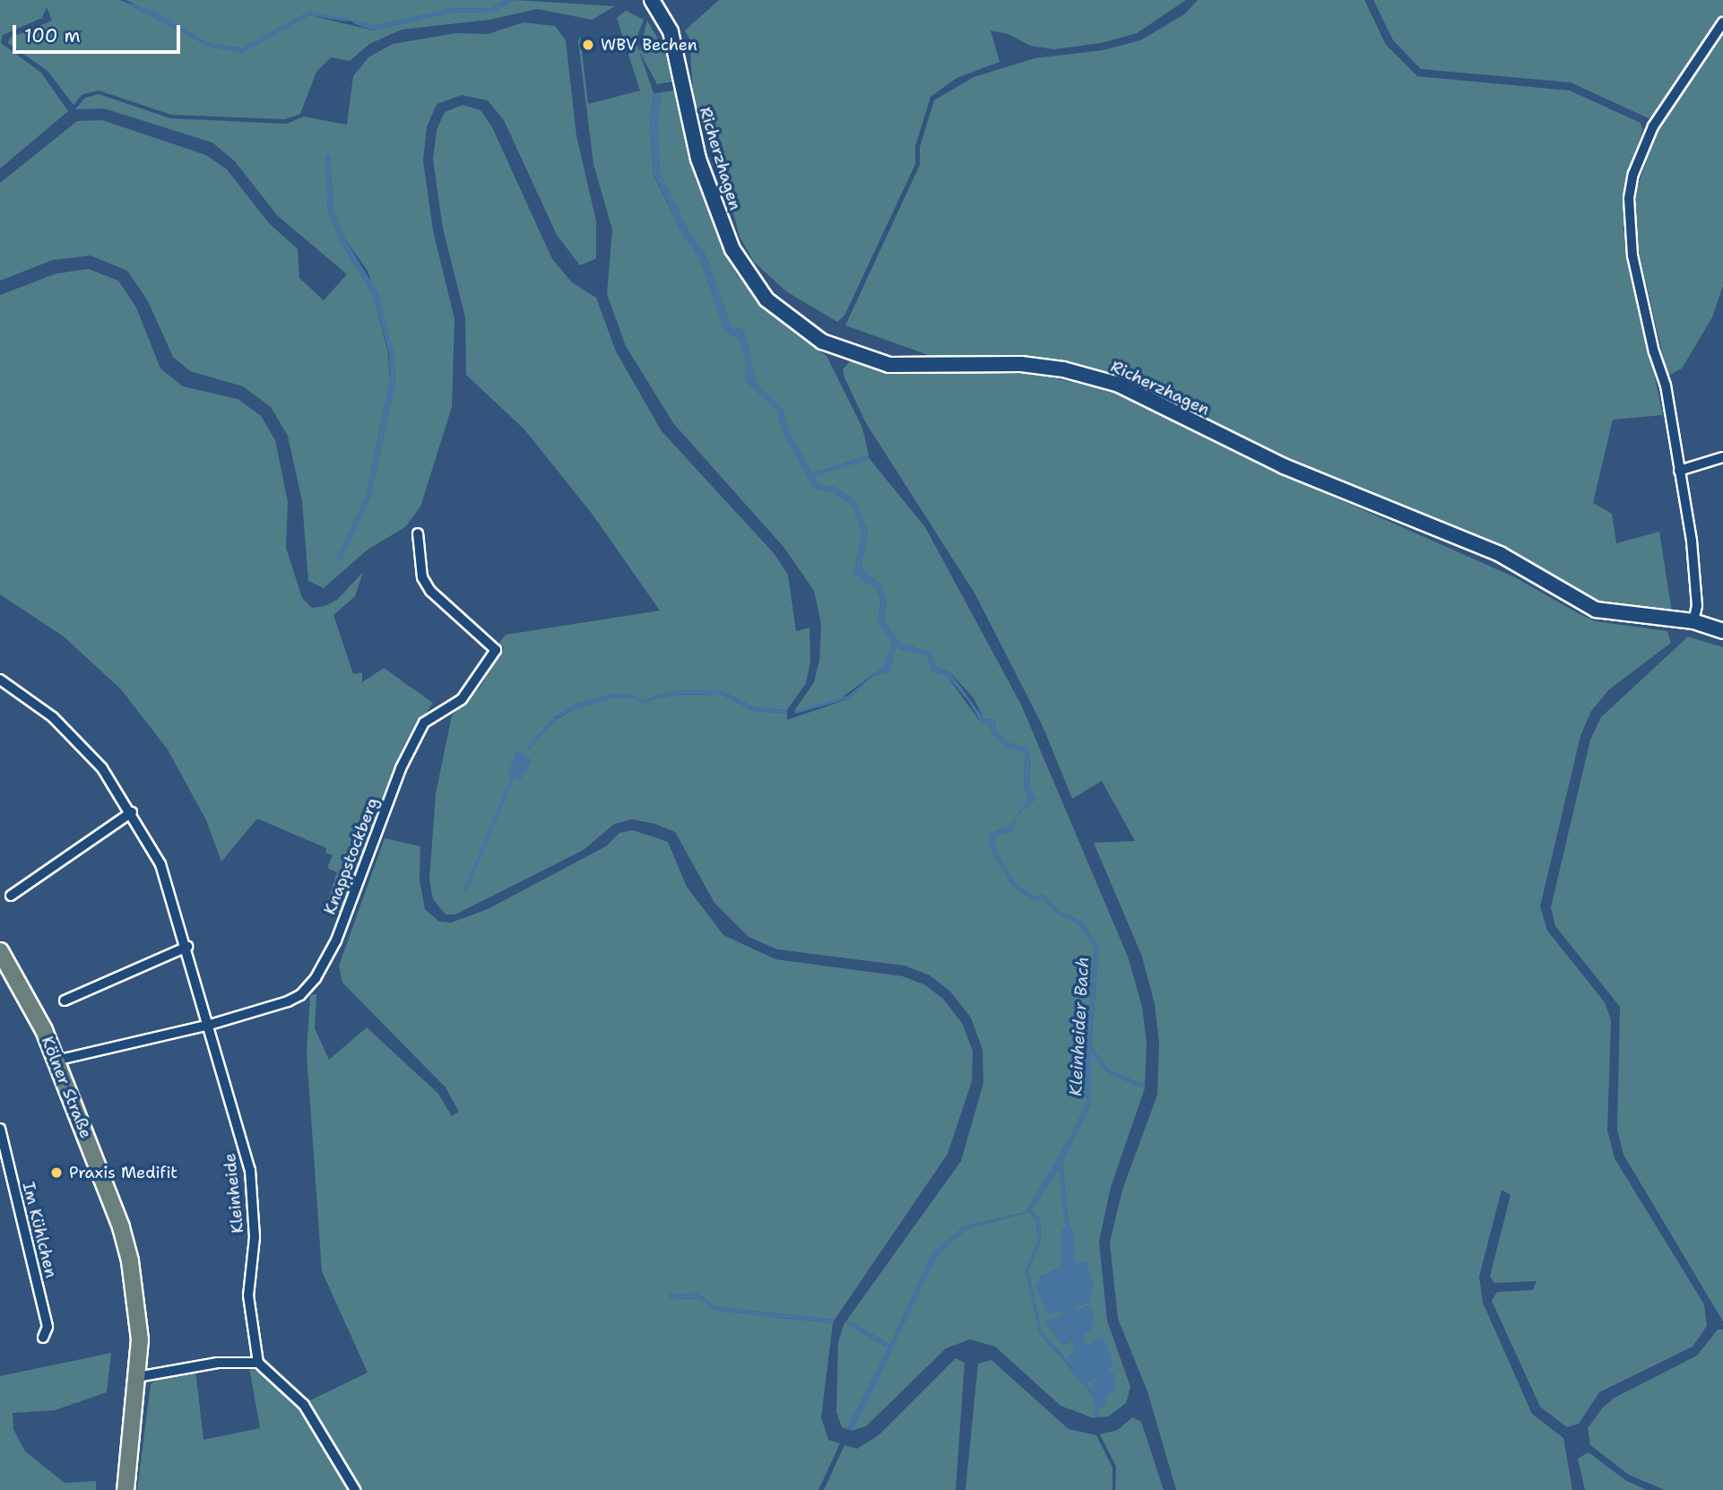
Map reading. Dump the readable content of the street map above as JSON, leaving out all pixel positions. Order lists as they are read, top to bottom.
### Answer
{
  "streets": {
    "main road": ["Kölner Straße"],
    "street": [
      "Richerzhagen",
      "Knappstockberg",
      "Kleinheide",
      "Im Kühlchen"
    ]
  },
  "crossings": [
    ["Knappstockberg", "Kölner Straße"],
    ["Knappstockberg", "Kleinheide"]
  ],
  "water": ["Kleinheider Bach"],
  "places": ["WBV Bechen", "Praxis Medifit"],
  "scale_bar": "100 m"
}
